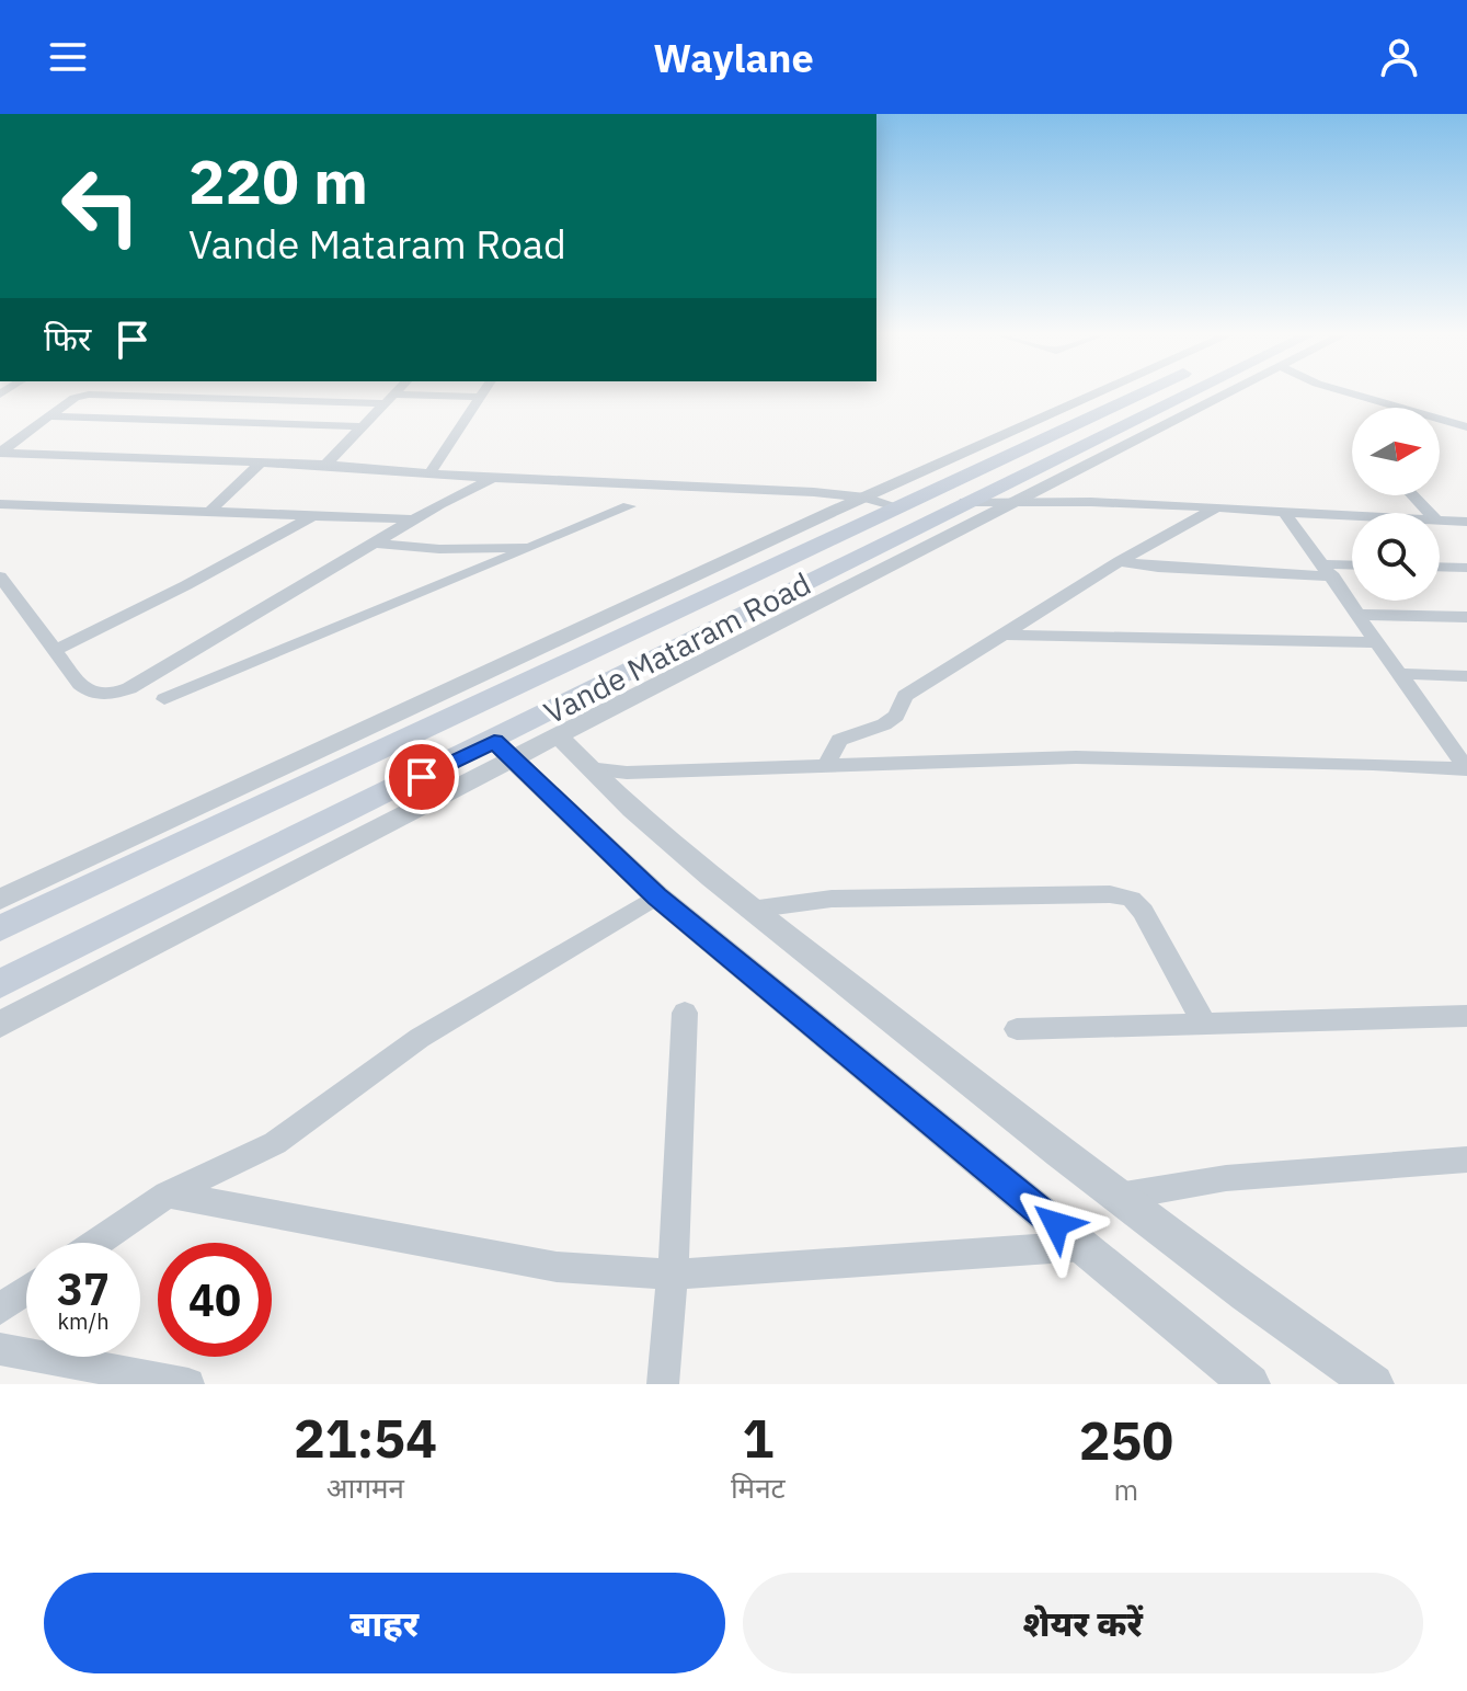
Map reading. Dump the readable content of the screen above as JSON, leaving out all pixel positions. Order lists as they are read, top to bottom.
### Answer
{
  "streets": {
    "main road": ["Vande Mataram Road"]
  },
  "north": "right",
  "page": {
    "header": "Waylane",
    "turn": ["220 m", "Vande Mataram Road"],
    "then": "फिर",
    "speed": "37 km/h",
    "limit": "40",
    "eta": [
      "21:54",
      "आगमन",
      "1",
      "मिनट",
      "250",
      "m"
    ],
    "buttons": ["बाहर", "शेयर करें"]
  }
}
